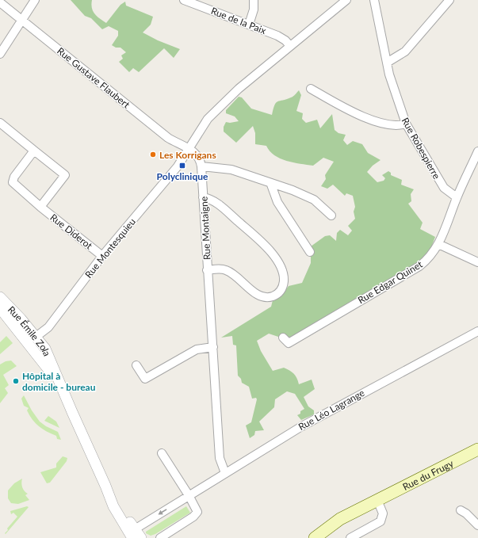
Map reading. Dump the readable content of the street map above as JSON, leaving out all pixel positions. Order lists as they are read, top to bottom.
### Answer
{
  "streets": {
    "main road": ["Rue du Frugy"],
    "street": [
      "Rue de la Paix",
      "Rue Gustave Flaubert",
      "Rue Robespierre",
      "Rue Montaigne",
      "Rue Diderot",
      "Rue Montesquieu",
      "Rue Edgar Quinet",
      "Rue Émile Zola",
      "Rue Léo Lagrange"
    ]
  },
  "crossings": [
    ["Rue Gustave Flaubert", "Rue Montaigne"],
    ["Rue Gustave Flaubert", "Rue Montesquieu"],
    ["Rue Robespierre", "Rue Edgar Quinet"],
    ["Rue Montaigne", "Rue Montesquieu"],
    ["Rue Montaigne", "Rue Léo Lagrange"],
    ["Rue Diderot", "Rue Montesquieu"],
    ["Rue Montesquieu", "Rue Émile Zola"],
    ["Rue Émile Zola", "Rue Léo Lagrange"]
  ],
  "places": {
    "other": ["Les Korrigans", "Hôpital à domicile - bureau"],
    "transit": ["Polyclinique"]
  }
}
